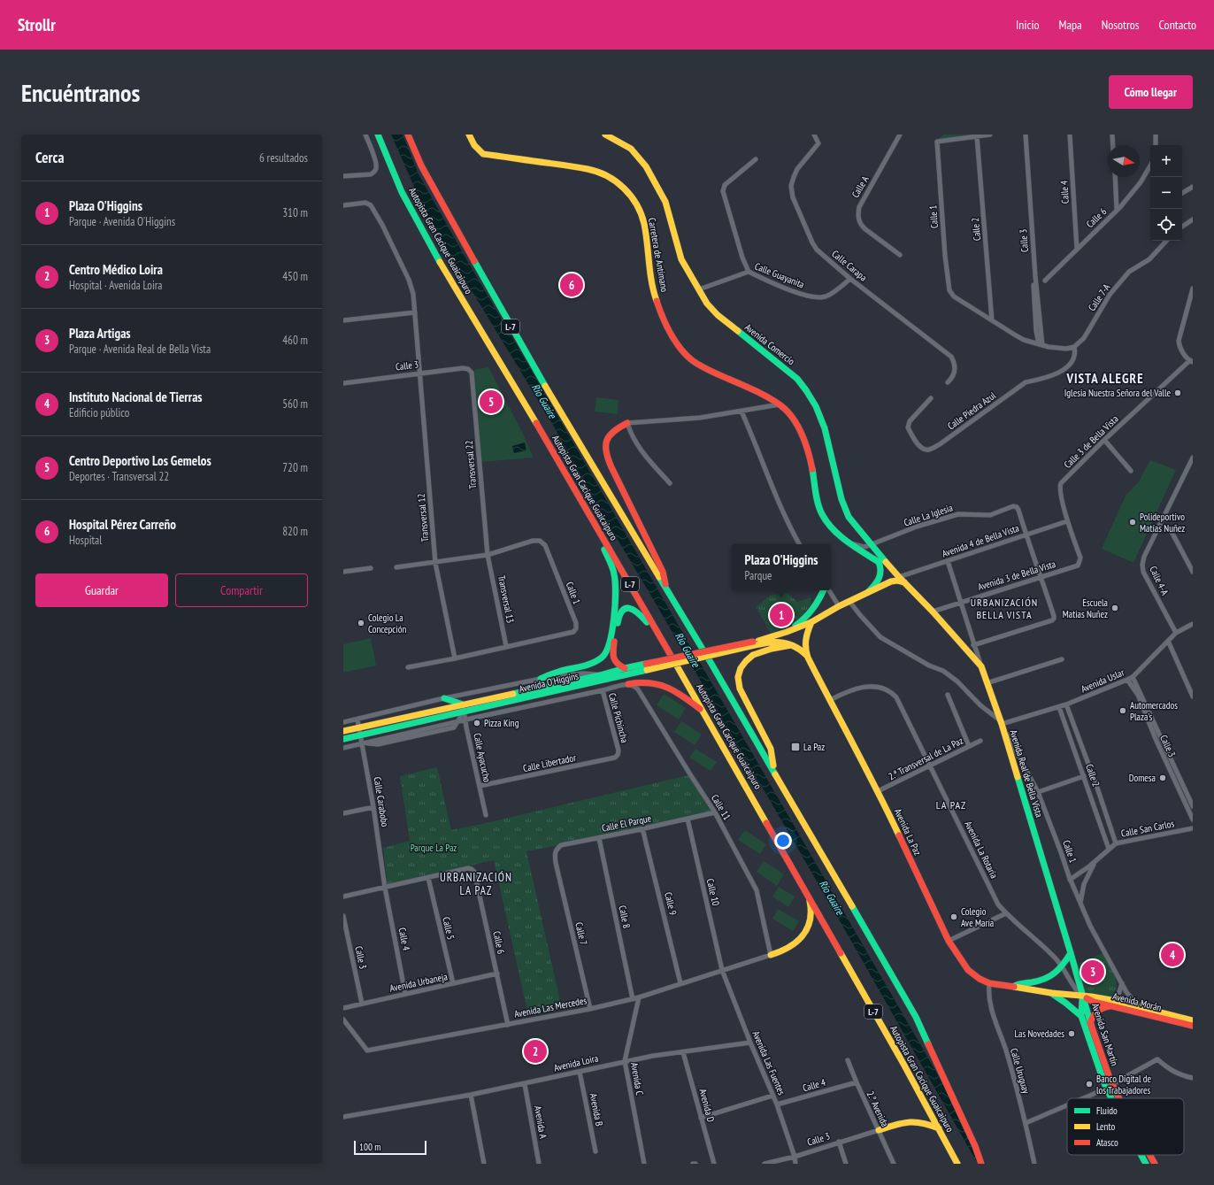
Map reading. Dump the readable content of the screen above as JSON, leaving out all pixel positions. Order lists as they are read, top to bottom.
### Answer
{
  "streets": {
    "main road": [
      "Autopista Gran Cacique Guaicaipuro",
      "Carretera de Antímano",
      "L-7",
      "Avenida Comercio",
      "Avenida O'Higgins",
      "Avenida Real de Bella Vista",
      "Avenida La Paz",
      "Avenida Morán",
      "Avenida San Martín"
    ],
    "street": [
      "Calle A",
      "Calle 4",
      "Calle 1",
      "Calle 6",
      "Calle 2",
      "Calle 3",
      "Calle Carapa",
      "Calle Guayanita",
      "Calle 7-A",
      "Calle Piedra Azul",
      "Calle 3 de Bella Vista",
      "Transversal 22",
      "Calle La Iglesia",
      "Transversal 12",
      "Avenida 4 de Bella Vista",
      "Avenida 3 de Bella Vista",
      "Calle 4-A",
      "Transversal 13",
      "Avenida Uslar",
      "Calle Pichincha",
      "Calle Ayacucho",
      "2.ª Transversal de La Paz",
      "Calle Libertador",
      "Calle Carabobo",
      "Calle 11",
      "Calle El Parque",
      "Calle San Carlos",
      "Avenida La Rotaria",
      "Calle 10",
      "Calle 9",
      "Calle 8",
      "Calle 5",
      "Calle 7",
      "Avenida Urbaneja",
      "Avenida Las Mercedes",
      "Avenida Loira",
      "Avenida Las Fuentes",
      "Calle Uruguay",
      "Avenida C",
      "Avenida D",
      "2.° Avenida",
      "Avenida B",
      "Avenida A"
    ]
  },
  "crossings": [
    ["Calle 4", "Calle 6"],
    ["Calle 4", "Calle Carabobo"],
    ["Calle 4", "Avenida Urbaneja"],
    ["Calle 4", "Avenida Las Fuentes"],
    ["Calle 4", "2.° Avenida"],
    ["Calle 1", "Calle 2"],
    ["Calle 1", "Transversal 22"],
    ["Calle 1", "Transversal 12"],
    ["Calle 1", "Transversal 13"],
    ["Calle 1", "Avenida Uslar"],
    ["Calle 1", "Avenida Real de Bella Vista"],
    ["Calle 1", "Calle San Carlos"],
    ["Calle 1", "Avenida Morán"],
    ["Calle 6", "Calle 5"],
    ["Calle 6", "Avenida Urbaneja"],
    ["Calle 6", "Avenida Las Mercedes"],
    ["Calle 2", "Avenida Uslar"],
    ["Calle 2", "Calle San Carlos"],
    ["Calle 3", "Transversal 22"],
    ["Calle 3", "Transversal 12"],
    ["Calle 3", "Avenida Uslar"],
    ["Calle 3", "Avenida Urbaneja"],
    ["Calle 3", "Avenida Las Fuentes"],
    ["Calle 3", "2.° Avenida"],
    ["Carretera de Antímano", "Calle La Iglesia"],
    ["Carretera de Antímano", "Avenida O'Higgins"],
    ["Calle Carapa", "Calle Guayanita"],
    ["Calle Guayanita", "Avenida Comercio"],
    ["Calle 7-A", "Calle Piedra Azul"],
    ["Avenida Comercio", "Calle La Iglesia"],
    ["Avenida Comercio", "Avenida 4 de Bella Vista"],
    ["Avenida Comercio", "Avenida O'Higgins"],
    ["Avenida Comercio", "Avenida Real de Bella Vista"],
    ["Calle 3 de Bella Vista", "Avenida 4 de Bella Vista"],
    ["Calle 3 de Bella Vista", "Avenida 3 de Bella Vista"],
    ["Transversal 22", "Transversal 13"],
    ["Calle La Iglesia", "Avenida 4 de Bella Vista"],
    ["Calle La Iglesia", "Avenida O'Higgins"],
    ["Avenida 3 de Bella Vista", "Avenida Real de Bella Vista"],
    ["Calle 4-A", "Avenida Uslar"],
    ["Avenida Uslar", "Avenida Real de Bella Vista"],
    ["Avenida O'Higgins", "Calle Pichincha"],
    ["Avenida O'Higgins", "Calle Ayacucho"],
    ["Avenida O'Higgins", "Avenida Real de Bella Vista"],
    ["Avenida O'Higgins", "Calle Carabobo"],
    ["Avenida O'Higgins", "Calle 11"],
    ["Avenida O'Higgins", "Avenida La Paz"],
    ["Calle Pichincha", "Calle Libertador"],
    ["Calle Ayacucho", "Calle Libertador"],
    ["2.ª Transversal de La Paz", "Avenida La Paz"],
    ["2.ª Transversal de La Paz", "Avenida La Rotaria"],
    ["Avenida Real de Bella Vista", "Avenida La Paz"],
    ["Avenida Real de Bella Vista", "Avenida La Rotaria"],
    ["Avenida Real de Bella Vista", "Avenida Morán"],
    ["Avenida Real de Bella Vista", "Avenida San Martín"],
    ["Calle 11", "Calle El Parque"],
    ["Calle 11", "Avenida Las Mercedes"],
    ["Calle El Parque", "Calle 10"],
    ["Calle El Parque", "Calle 9"],
    ["Calle El Parque", "Calle 8"],
    ["Calle El Parque", "Calle 7"],
    ["Avenida La Paz", "Avenida La Rotaria"],
    ["Avenida La Paz", "Avenida Morán"],
    ["Avenida La Paz", "Avenida San Martín"],
    ["Avenida La Paz", "Calle Uruguay"],
    ["Avenida La Rotaria", "Avenida Morán"],
    ["Avenida La Rotaria", "Avenida San Martín"],
    ["Calle 10", "Avenida Las Mercedes"],
    ["Calle 10", "Avenida Las Fuentes"],
    ["Calle 9", "Avenida Las Mercedes"],
    ["Calle 8", "Avenida Las Mercedes"],
    ["Calle 5", "Avenida Urbaneja"],
    ["Calle 7", "Avenida Las Mercedes"],
    ["Avenida Morán", "Avenida San Martín"],
    ["Avenida Las Mercedes", "Avenida Las Fuentes"],
    ["Avenida Las Mercedes", "Avenida C"],
    ["Avenida Loira", "Avenida Las Fuentes"],
    ["Avenida Loira", "Avenida C"],
    ["Avenida Loira", "Avenida D"],
    ["Avenida Loira", "Avenida B"],
    ["Avenida Loira", "Avenida A"]
  ],
  "districts": [
    "VISTA ALEGRE",
    "URBANIZACIÓN BELLA VISTA",
    "LA PAZ",
    "URBANIZACIÓN LA PAZ"
  ],
  "water": ["Río Guaire"],
  "parks": ["Parque La Paz"],
  "places": {
    "other": [
      "Iglesia Nuestra Señora del Valle",
      "Polideportivo Matías Nuñez",
      "Escuela Matias Nuñez",
      "Colegio La Concepción",
      "Automercados Plaza's",
      "Pizza King",
      "Domesa",
      "Colegio Ave María",
      "Las Novedades",
      "Banco Digital de los Trabajadores"
    ],
    "transit": ["La Paz"]
  },
  "legend": ["Fluido", "Lento", "Atasco"],
  "scale_bar": "100 m",
  "north": "right",
  "page": {
    "header": "Strollr",
    "nav": [
      "Inicio",
      "Mapa",
      "Nosotros",
      "Contacto"
    ],
    "buttons": [
      "Cómo llegar",
      ["Guardar", "Compartir"]
    ],
    "title": "Encuéntranos",
    "heading": ["Cerca", "6 resultados"],
    "map_buttons": ["+", "−"],
    "list": [
      {
        "mark": "1",
        "name": "Plaza O'Higgins",
        "note": "Parque · Avenida O'Higgins",
        "value": "310 m"
      },
      {
        "mark": "2",
        "name": "Centro Médico Loira",
        "note": "Hospital · Avenida Loira",
        "value": "450 m"
      },
      {
        "mark": "3",
        "name": "Plaza Artigas",
        "note": "Parque · Avenida Real de Bella Vista",
        "value": "460 m"
      },
      {
        "mark": "4",
        "name": "Instituto Nacional de Tierras",
        "note": "Edificio público",
        "value": "560 m"
      },
      {
        "mark": "5",
        "name": "Centro Deportivo Los Gemelos",
        "note": "Deportes · Transversal 22",
        "value": "720 m"
      },
      {
        "mark": "6",
        "name": "Hospital Pérez Carreño",
        "note": "Hospital",
        "value": "820 m"
      }
    ],
    "pins": [
      "6",
      "5",
      "1",
      "4",
      "3",
      "2"
    ],
    "popup": ["Plaza O'Higgins", "Parque"],
    "scale": "100 m"
  }
}
